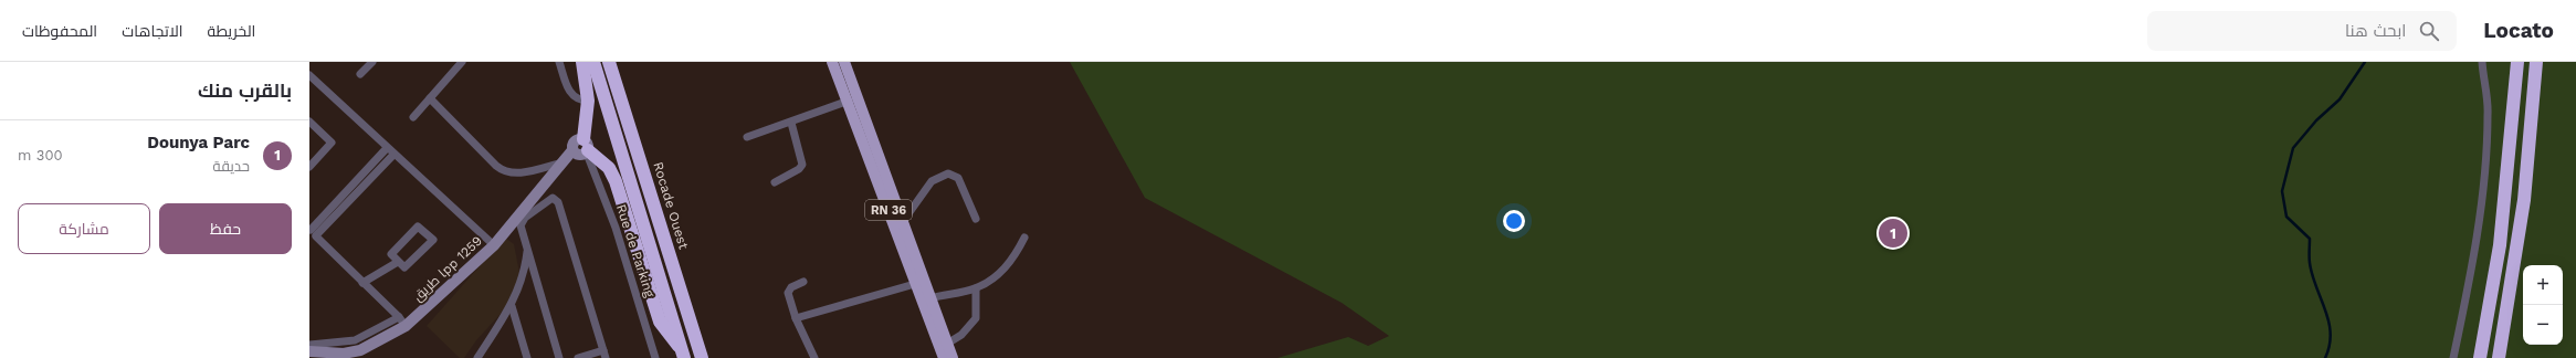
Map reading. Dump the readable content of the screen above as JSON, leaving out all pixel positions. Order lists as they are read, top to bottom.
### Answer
{
  "streets": {
    "highway": ["Rocade Ouest"],
    "main road": ["RN 36"],
    "street": ["Rue de Parking", "طريق lpp 1259"]
  },
  "crossings": [
    ["Rue de Parking", "طريق lpp 1259"]
  ],
  "page": {
    "header": "Locato",
    "search": "ابحث هنا",
    "nav": ["الخريطة", "الاتجاهات", "المحفوظات"],
    "heading": "بالقرب منك",
    "list": [
      {
        "mark": "1",
        "name": "Dounya Parc",
        "note": "حديقة",
        "value": "300 m"
      }
    ],
    "buttons": ["حفظ", "مشاركة"],
    "pins": "1",
    "map_buttons": ["+", "−"]
  }
}
